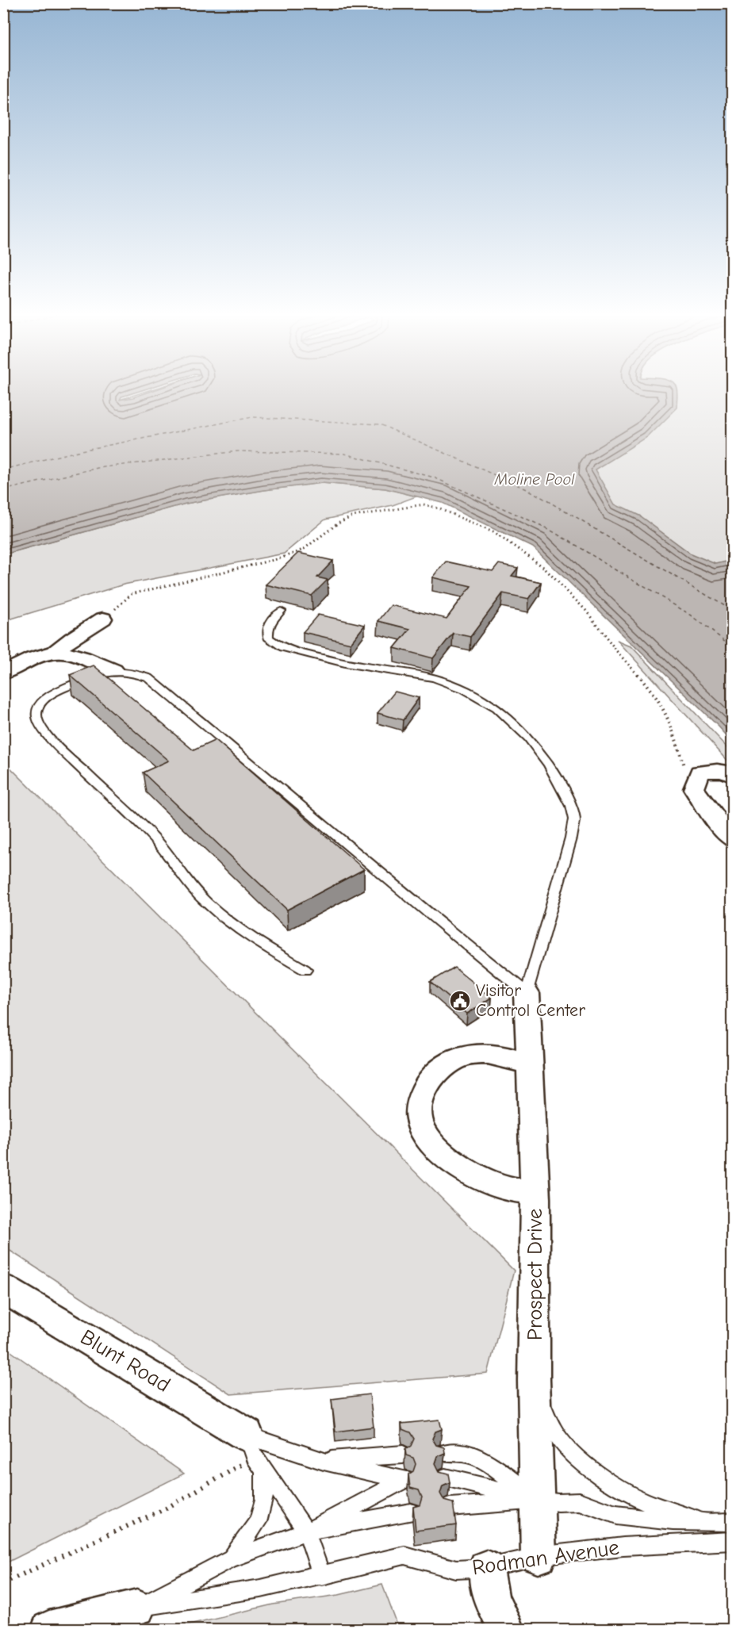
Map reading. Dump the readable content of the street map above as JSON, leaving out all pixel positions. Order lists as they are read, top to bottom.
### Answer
{
  "streets": {
    "street": ["Prospect Drive", "Blunt Road", "Rodman Avenue"]
  },
  "crossings": [
    ["Prospect Drive", "Rodman Avenue"],
    ["Blunt Road", "Rodman Avenue"]
  ],
  "water": ["Moline Pool"],
  "places": {
    "public building": ["Visitor Control Center"]
  }
}
